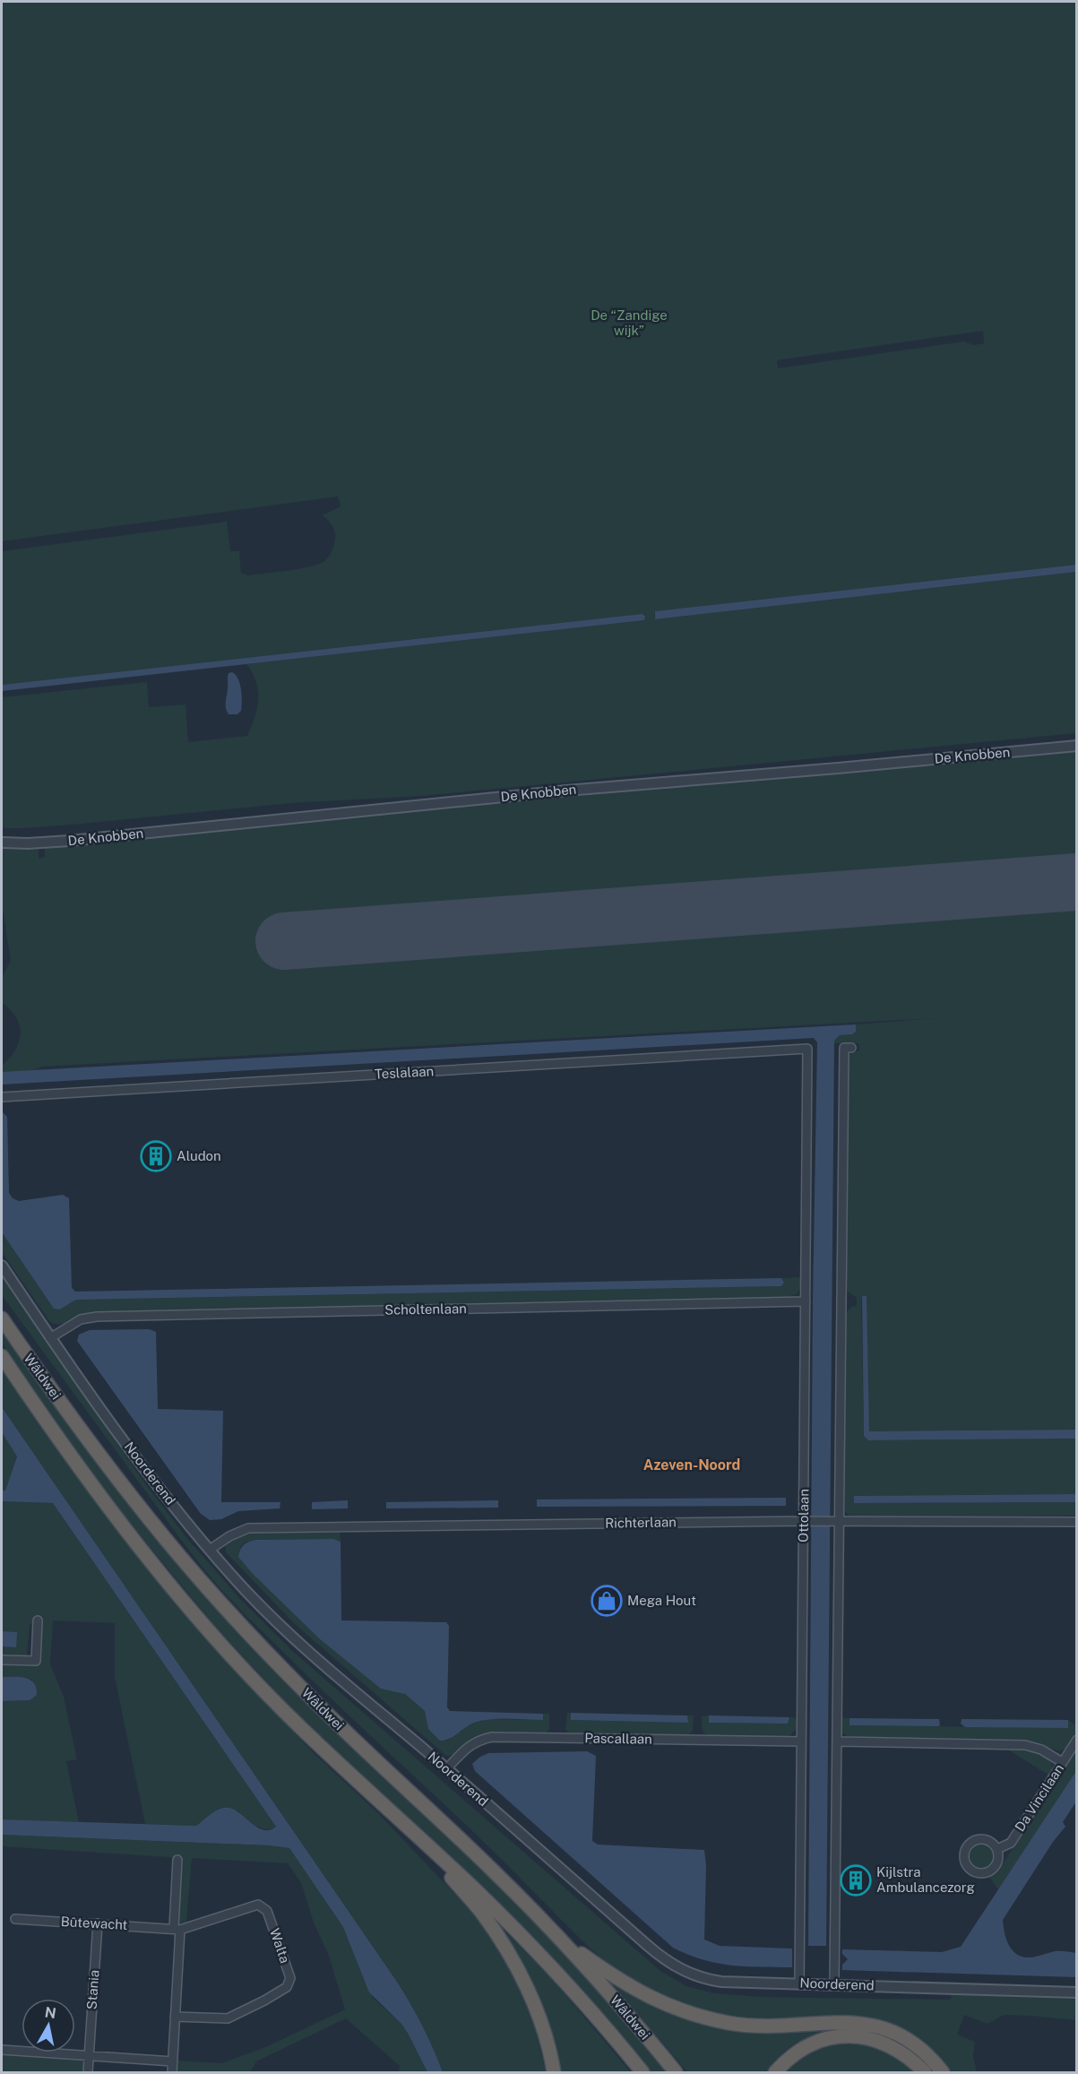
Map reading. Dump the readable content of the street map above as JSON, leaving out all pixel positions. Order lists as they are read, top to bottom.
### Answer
{
  "streets": {
    "highway": ["Wâldwei"],
    "street": [
      "De Knobben",
      "Teslalaan",
      "Scholtenlaan",
      "Noorderend",
      "Ottolaan",
      "Richterlaan",
      "Pascallaan",
      "Da Vincilaan",
      "Bûtewacht",
      "Walta",
      "Stania"
    ]
  },
  "crossings": [
    ["Teslalaan", "Ottolaan"],
    ["Scholtenlaan", "Noorderend"],
    ["Scholtenlaan", "Ottolaan"],
    ["Noorderend", "Ottolaan"],
    ["Noorderend", "Richterlaan"],
    ["Noorderend", "Pascallaan"],
    ["Ottolaan", "Richterlaan"],
    ["Ottolaan", "Pascallaan"],
    ["Bûtewacht", "Walta"],
    ["Bûtewacht", "Stania"]
  ],
  "districts": ["Azeven-Noord"],
  "parks": ["De “Zandige wijk”"],
  "places": {
    "building": ["Aludon", "Kijlstra Ambulancezorg"],
    "shop": ["Mega Hout"]
  },
  "north": "top"
}
